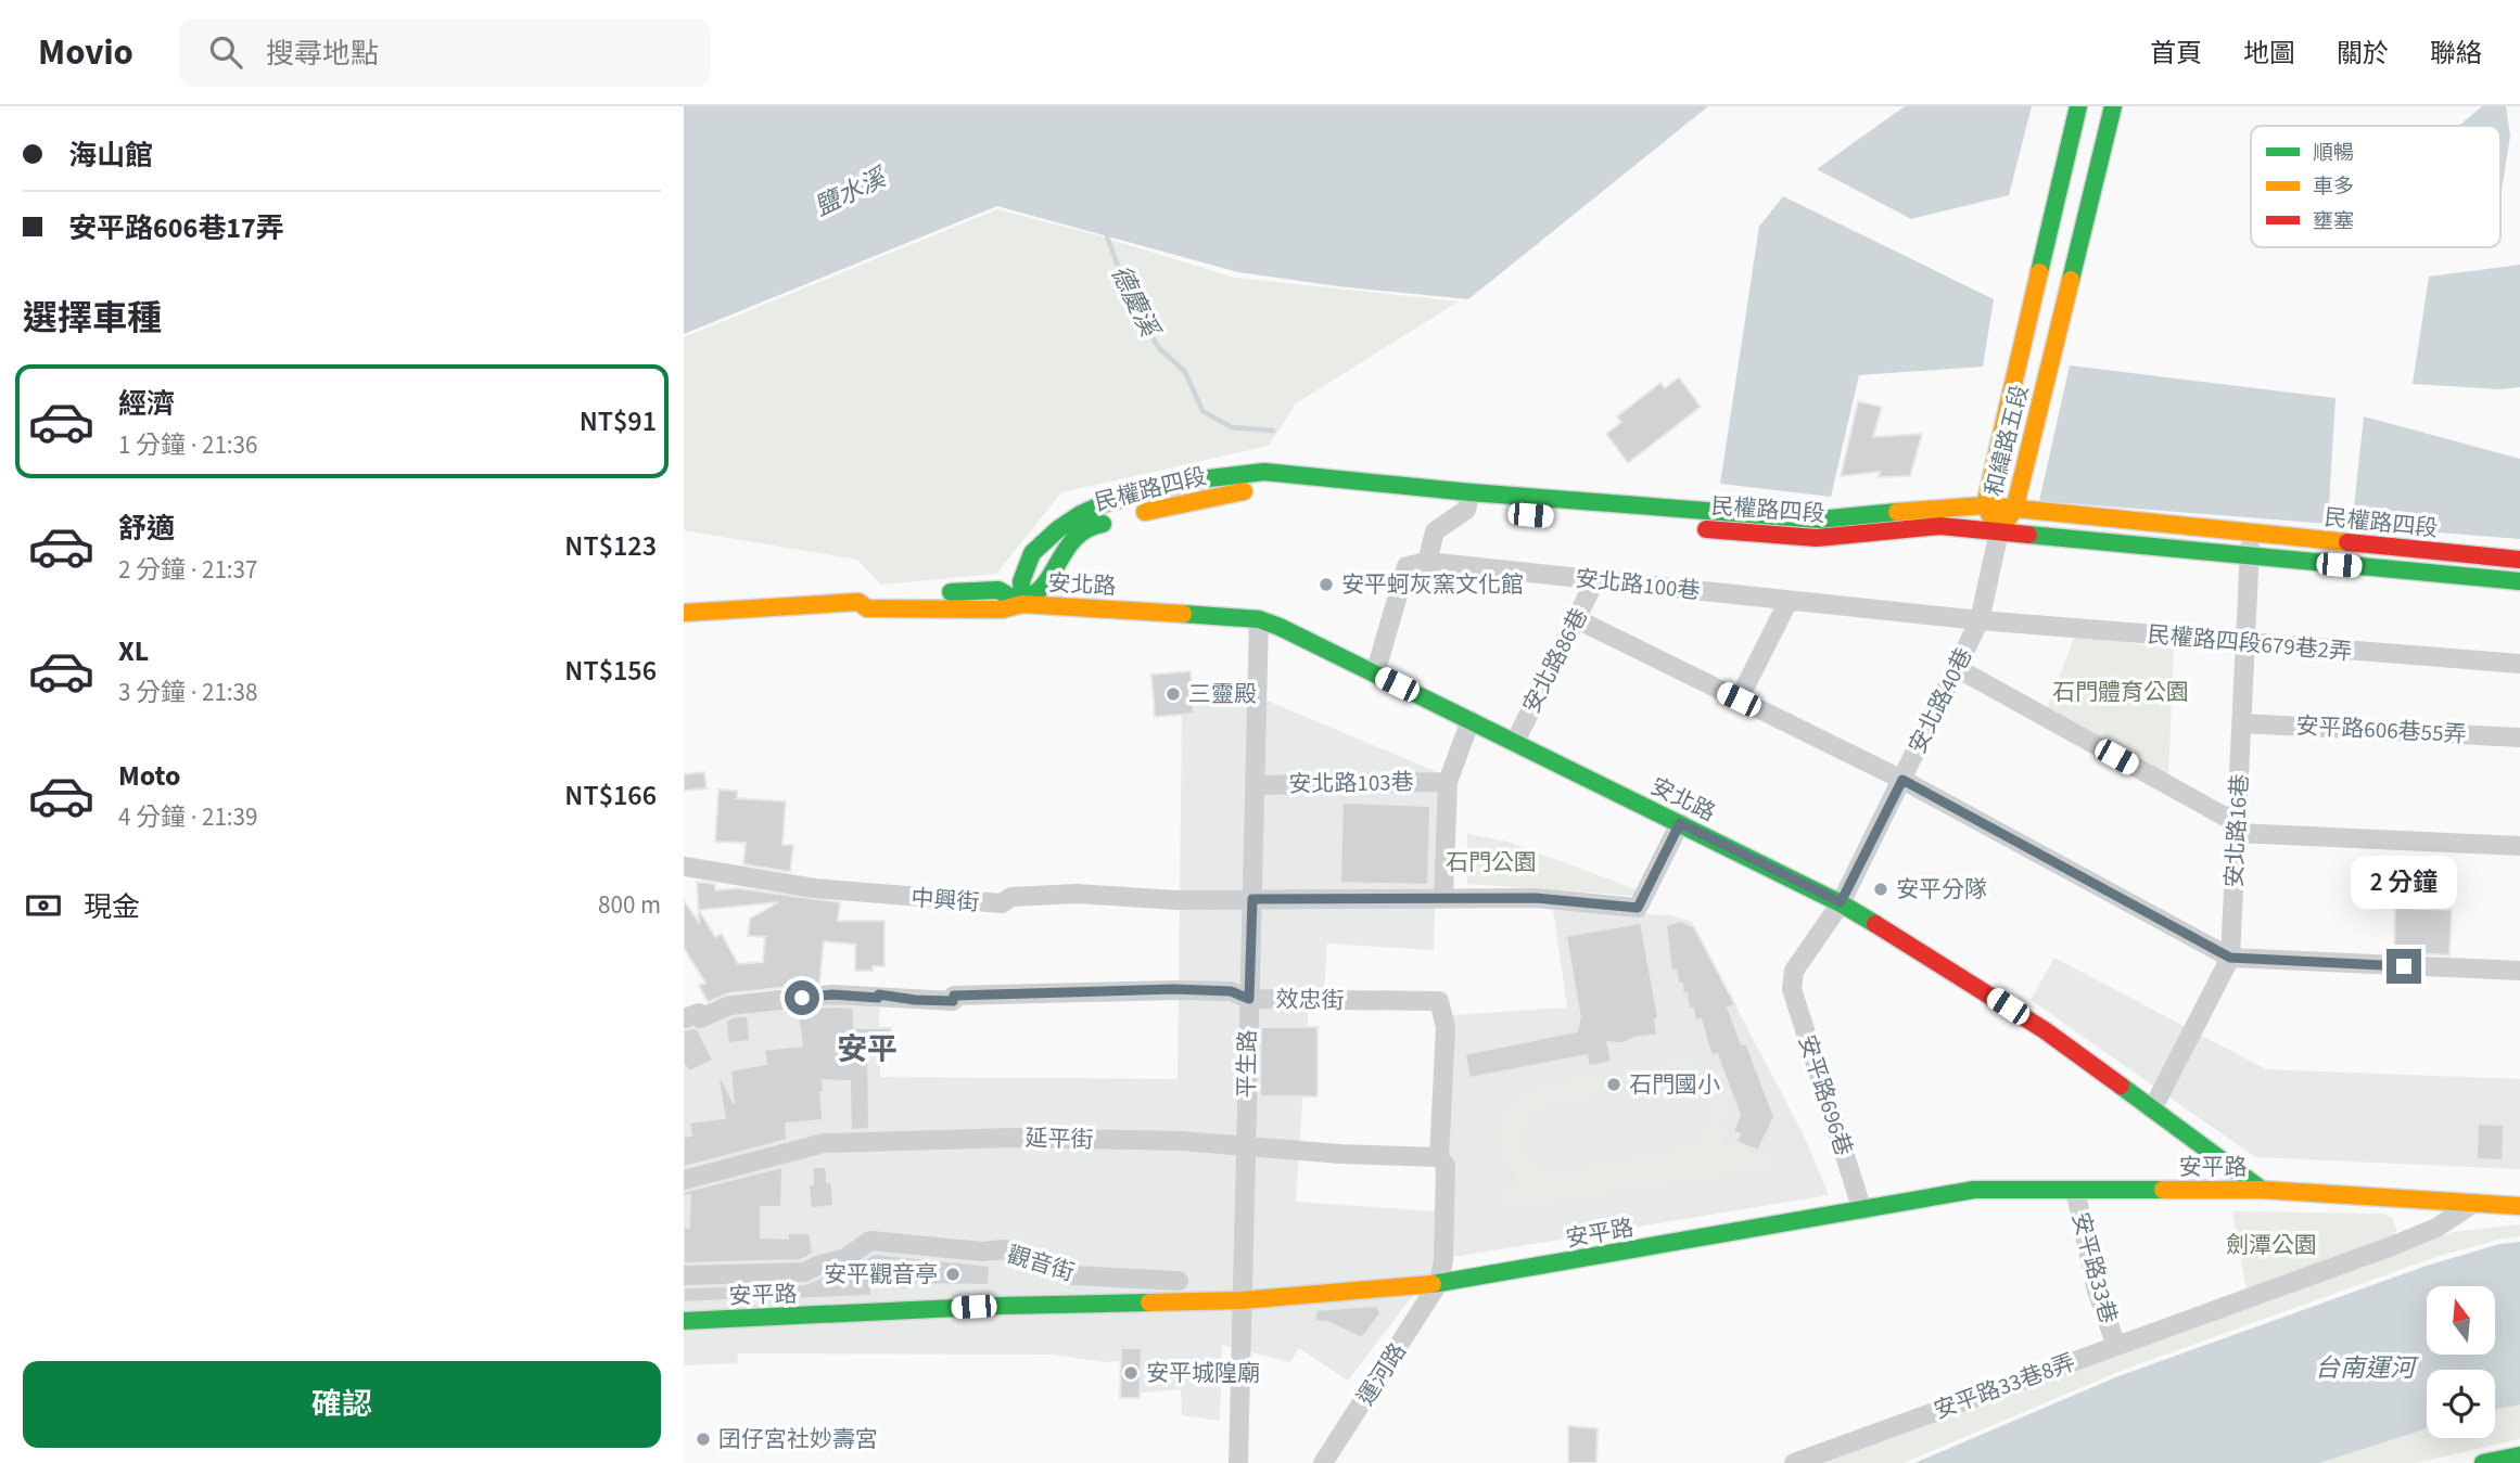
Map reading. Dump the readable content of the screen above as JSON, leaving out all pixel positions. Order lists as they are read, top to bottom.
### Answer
{
  "streets": {
    "street": [
      "和緯路五段",
      "民權路四段",
      "安北路",
      "安北路100巷",
      "民權路四段679巷2弄",
      "安北路86巷",
      "安北路40巷",
      "安平路606巷55弄",
      "安北路103巷",
      "安北路16巷",
      "中興街",
      "效忠街",
      "平生路",
      "安平路696巷",
      "延平街",
      "安平路",
      "觀音街",
      "安平路33巷",
      "運河路",
      "安平路33巷8弄"
    ]
  },
  "crossings": [
    ["和緯路五段", "民權路四段"],
    ["和緯路五段", "安北路40巷"],
    ["民權路四段", "安北路"],
    ["民權路四段", "安北路40巷"],
    ["民權路四段", "安北路16巷"],
    ["安北路", "安北路86巷"],
    ["安北路", "安北路40巷"],
    ["安北路", "安北路103巷"],
    ["安北路", "安北路16巷"],
    ["安北路", "中興街"],
    ["安北路", "平生路"],
    ["安北路", "安平路"],
    ["安北路100巷", "民權路四段679巷2弄"],
    ["安北路100巷", "安北路86巷"],
    ["安北路100巷", "安北路40巷"],
    ["民權路四段679巷2弄", "安北路40巷"],
    ["民權路四段679巷2弄", "安北路16巷"],
    ["安北路40巷", "安平路696巷"],
    ["安平路606巷55弄", "安北路16巷"],
    ["安北路103巷", "中興街"],
    ["安北路103巷", "平生路"],
    ["中興街", "平生路"],
    ["效忠街", "平生路"],
    ["效忠街", "延平街"],
    ["效忠街", "安平路"],
    ["效忠街", "運河路"],
    ["平生路", "延平街"],
    ["平生路", "安平路"],
    ["安平路696巷", "安平路"],
    ["安平路", "安平路33巷"],
    ["安平路", "運河路"],
    ["安平路", "安平路33巷8弄"],
    ["安平路33巷", "安平路33巷8弄"]
  ],
  "districts": ["安平"],
  "water": ["鹽水溪", "德慶溪", "台南運河"],
  "parks": ["石門體育公園", "石門公園", "劍潭公園"],
  "places": [
    "安平蚵灰窯文化館",
    "三靈殿",
    "安平分隊",
    "石門國小",
    "安平觀音亭",
    "安平城隍廟",
    "囝仔宮社妙壽宮"
  ],
  "legend": ["順暢", "車多", "壅塞"],
  "north": "top",
  "page": {
    "header": "Movio",
    "search": "搜尋地點",
    "nav": [
      "首頁",
      "地圖",
      "關於",
      "聯絡"
    ],
    "banner": ["海山館", "安平路606巷17弄"],
    "heading": "選擇車種",
    "list": [
      {
        "name": "經濟",
        "note": "1 分鐘 · 21:36",
        "value": "NT$91"
      },
      {
        "name": "舒適",
        "note": "2 分鐘 · 21:37",
        "value": "NT$123"
      },
      {
        "name": "XL",
        "note": "3 分鐘 · 21:38",
        "value": "NT$156"
      },
      {
        "name": "Moto",
        "note": "4 分鐘 · 21:39",
        "value": "NT$166"
      }
    ],
    "bubble": "2 分鐘",
    "pay": ["現金", "800 m"],
    "buttons": "確認"
  }
}
